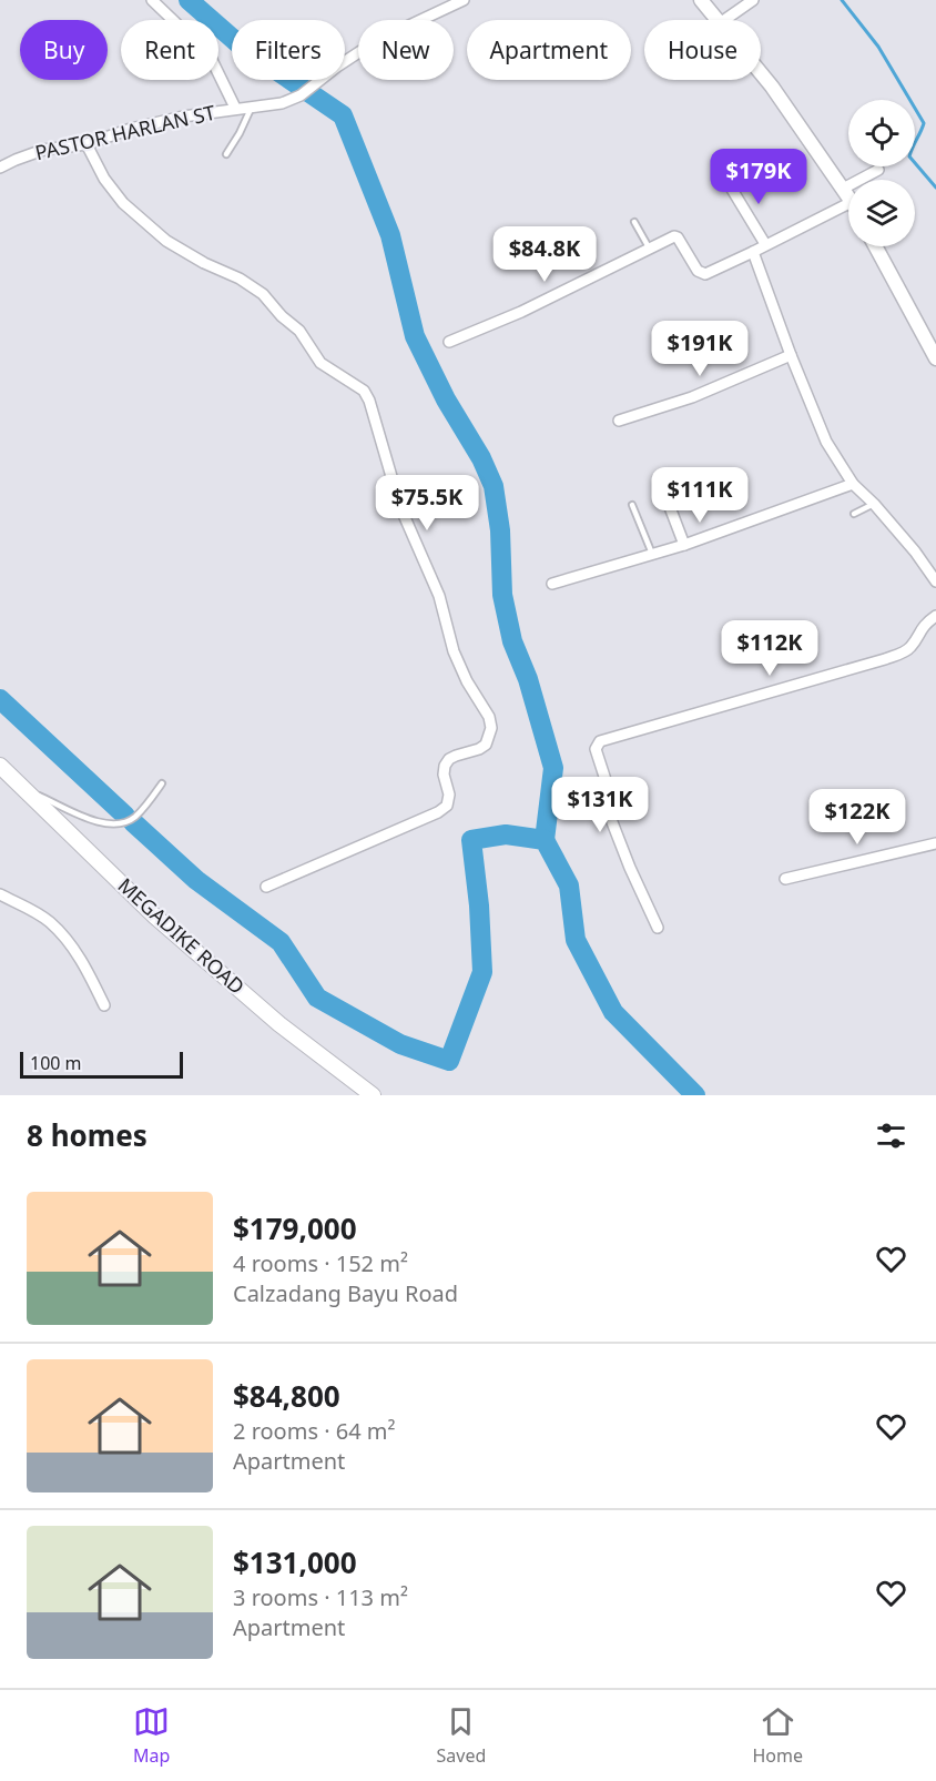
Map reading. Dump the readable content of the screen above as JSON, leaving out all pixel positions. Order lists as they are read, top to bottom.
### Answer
{
  "streets": {
    "main road": ["MEGADIKE ROAD"],
    "street": ["PASTOR HARLAN ST"]
  },
  "scale_bar": "100 m",
  "page": {
    "chip": [
      "Buy",
      "Rent",
      "Filters",
      "New",
      "Apartment",
      "House"
    ],
    "price": [
      "$179K",
      "$84.8K",
      "$191K",
      "$111K",
      "$75.5K",
      "$112K",
      "$131K",
      "$122K"
    ],
    "scale": "100 m",
    "heading": "8 homes",
    "list": [
      {
        "name": "$179,000",
        "note": "4 rooms · 152 m² · Calzadang Bayu Road"
      },
      {
        "name": "$84,800",
        "note": "2 rooms · 64 m² · Apartment"
      },
      {
        "name": "$131,000",
        "note": "3 rooms · 113 m² · Apartment"
      }
    ],
    "tabs": ["Map", "Saved", "Home"]
  }
}
